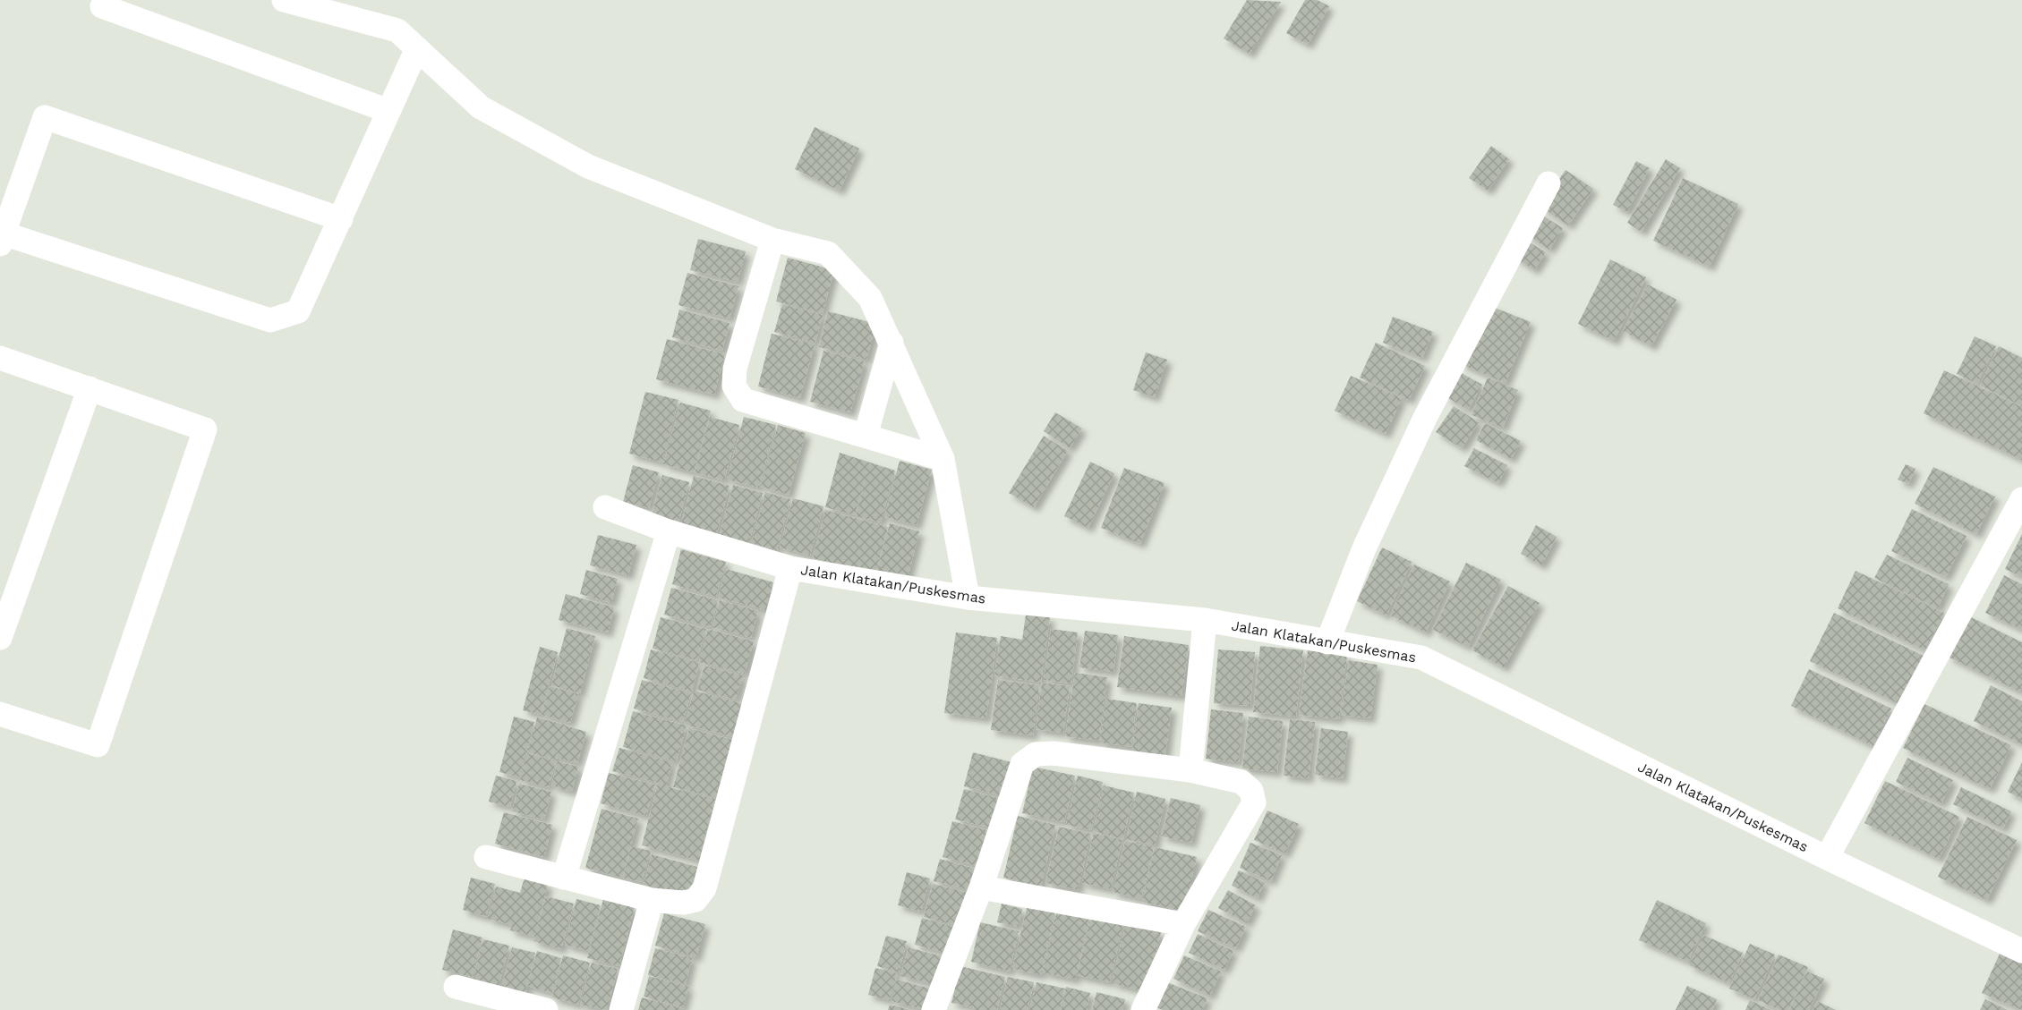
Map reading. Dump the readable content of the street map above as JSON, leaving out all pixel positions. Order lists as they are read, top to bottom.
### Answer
{
  "streets": {
    "street": ["Jalan Klatakan/Puskesmas"]
  }
}
